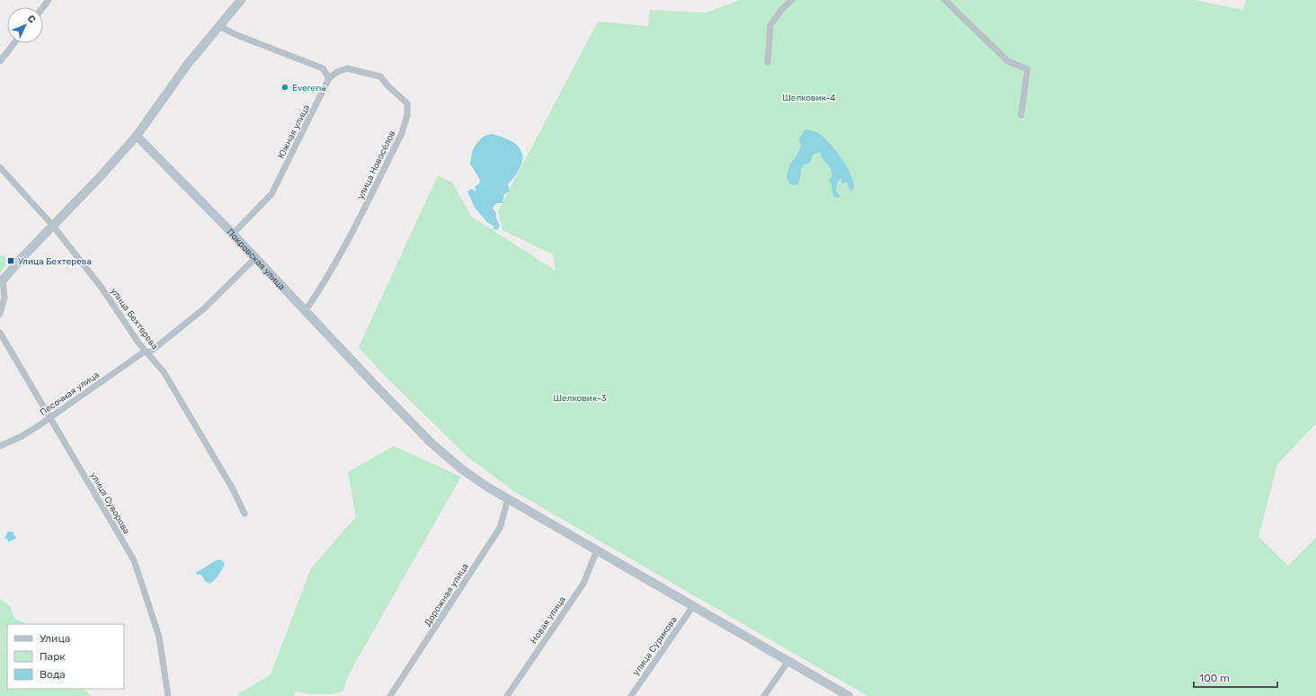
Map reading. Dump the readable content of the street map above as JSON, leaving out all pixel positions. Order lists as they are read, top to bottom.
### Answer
{
  "streets": {
    "street": [
      "Южная улица",
      "улица Новосёлов",
      "Покровская улица",
      "улица Бехтерева",
      "Песочная улица",
      "улица Суворова",
      "Дорожная улица",
      "Новая улица",
      "улица Сурикова"
    ]
  },
  "crossings": [
    ["Южная улица", "улица Новосёлов"],
    ["Южная улица", "Покровская улица"],
    ["улица Новосёлов", "Покровская улица"],
    ["Покровская улица", "Песочная улица"],
    ["Покровская улица", "Дорожная улица"],
    ["Покровская улица", "Новая улица"],
    ["Покровская улица", "улица Сурикова"],
    ["улица Бехтерева", "Песочная улица"],
    ["Песочная улица", "улица Суворова"]
  ],
  "parks": ["Шелковик-4", "Шелковик-3"],
  "places": {
    "other": ["Everena"],
    "transit": ["Улица Бехтерева"]
  },
  "legend": ["Улица", "Парк", "Вода"],
  "scale_bar": "100 m",
  "north": "top right"
}
